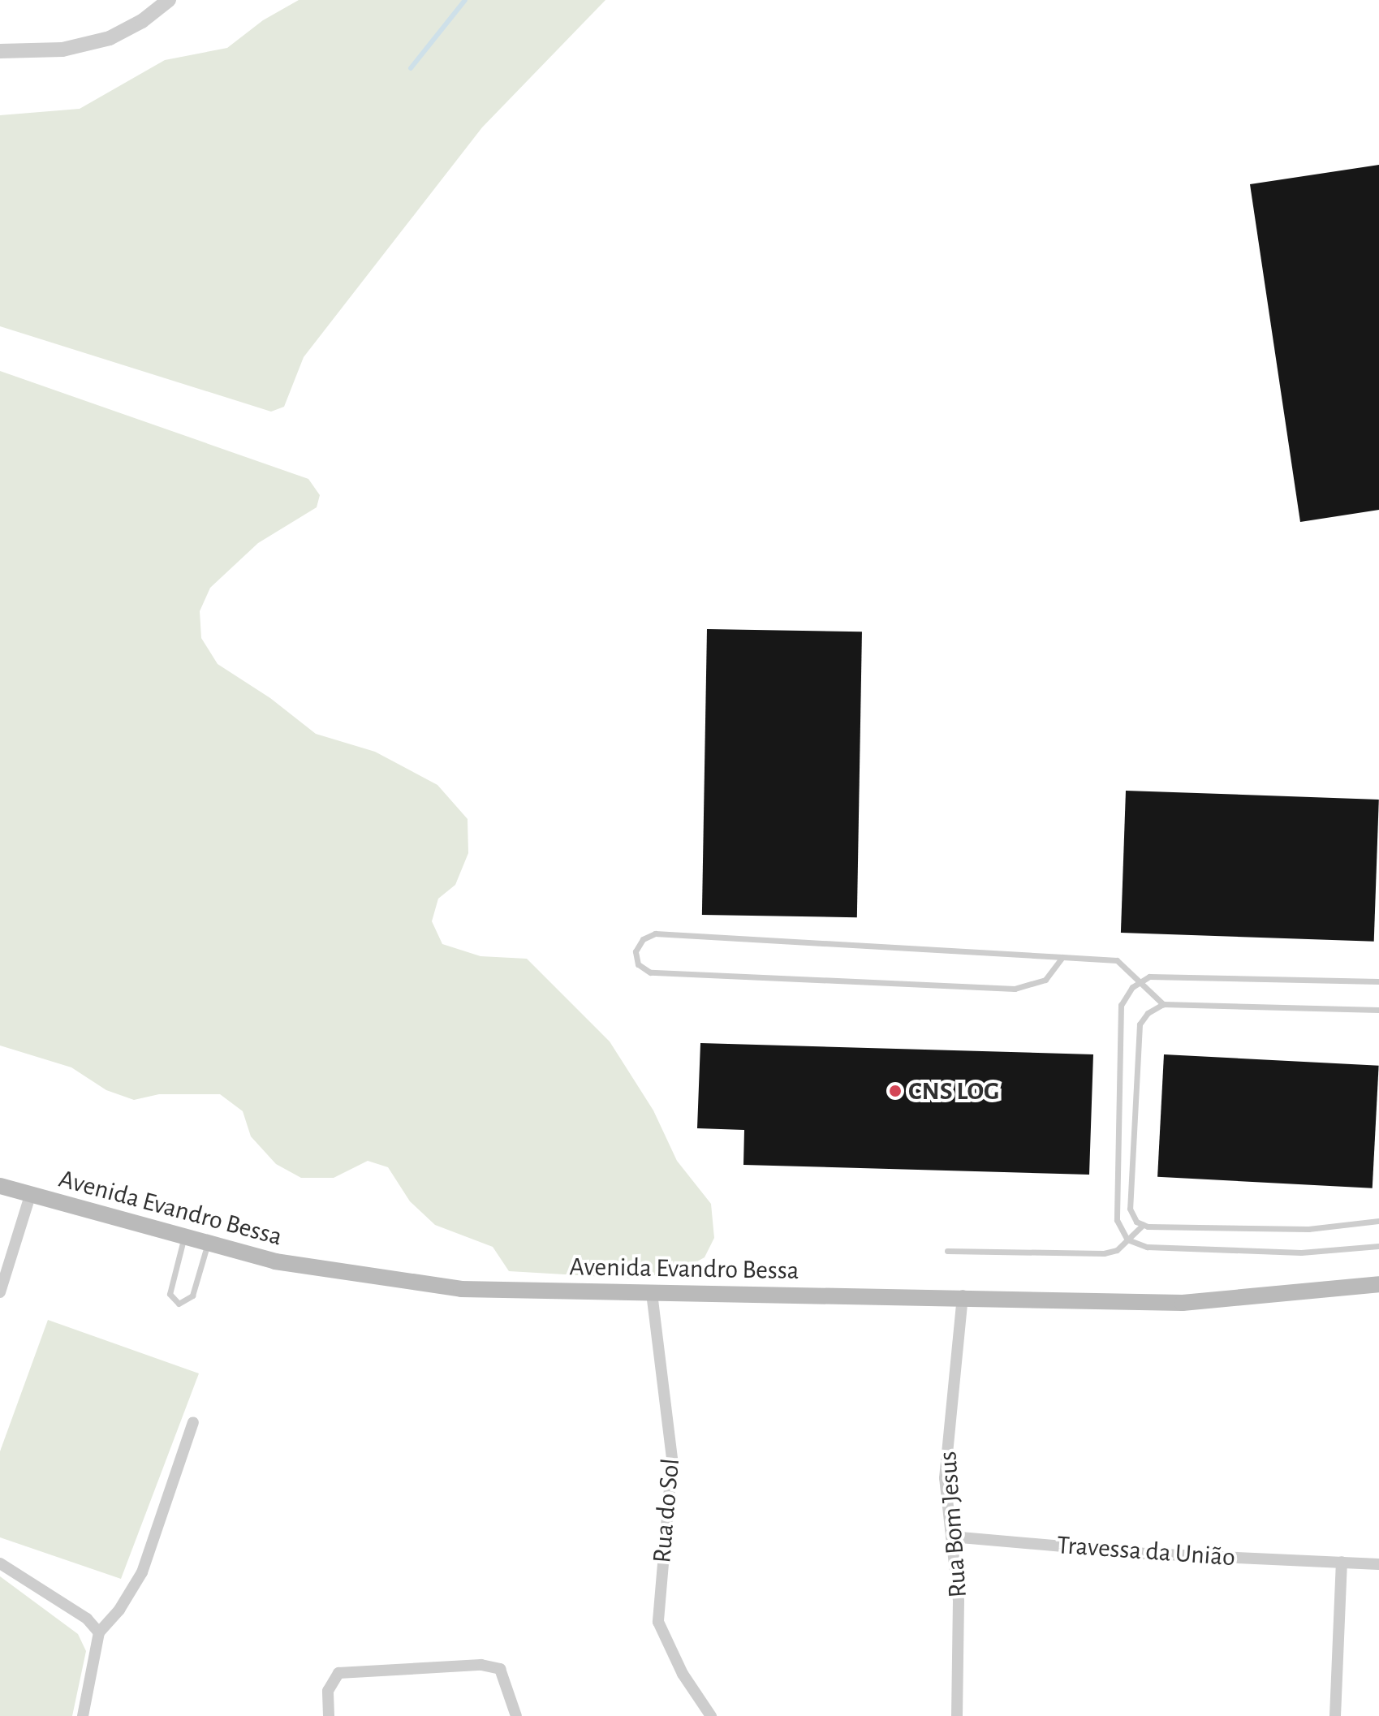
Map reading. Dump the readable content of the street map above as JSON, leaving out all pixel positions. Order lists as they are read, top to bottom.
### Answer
{
  "streets": {
    "main road": ["Avenida Evandro Bessa"],
    "street": ["Rua do Sol", "Rua Bom Jesus", "Travessa da União"]
  },
  "crossings": [
    ["Avenida Evandro Bessa", "Rua do Sol"],
    ["Avenida Evandro Bessa", "Rua Bom Jesus"],
    ["Rua Bom Jesus", "Travessa da União"]
  ],
  "places": ["CNS LOG"]
}
